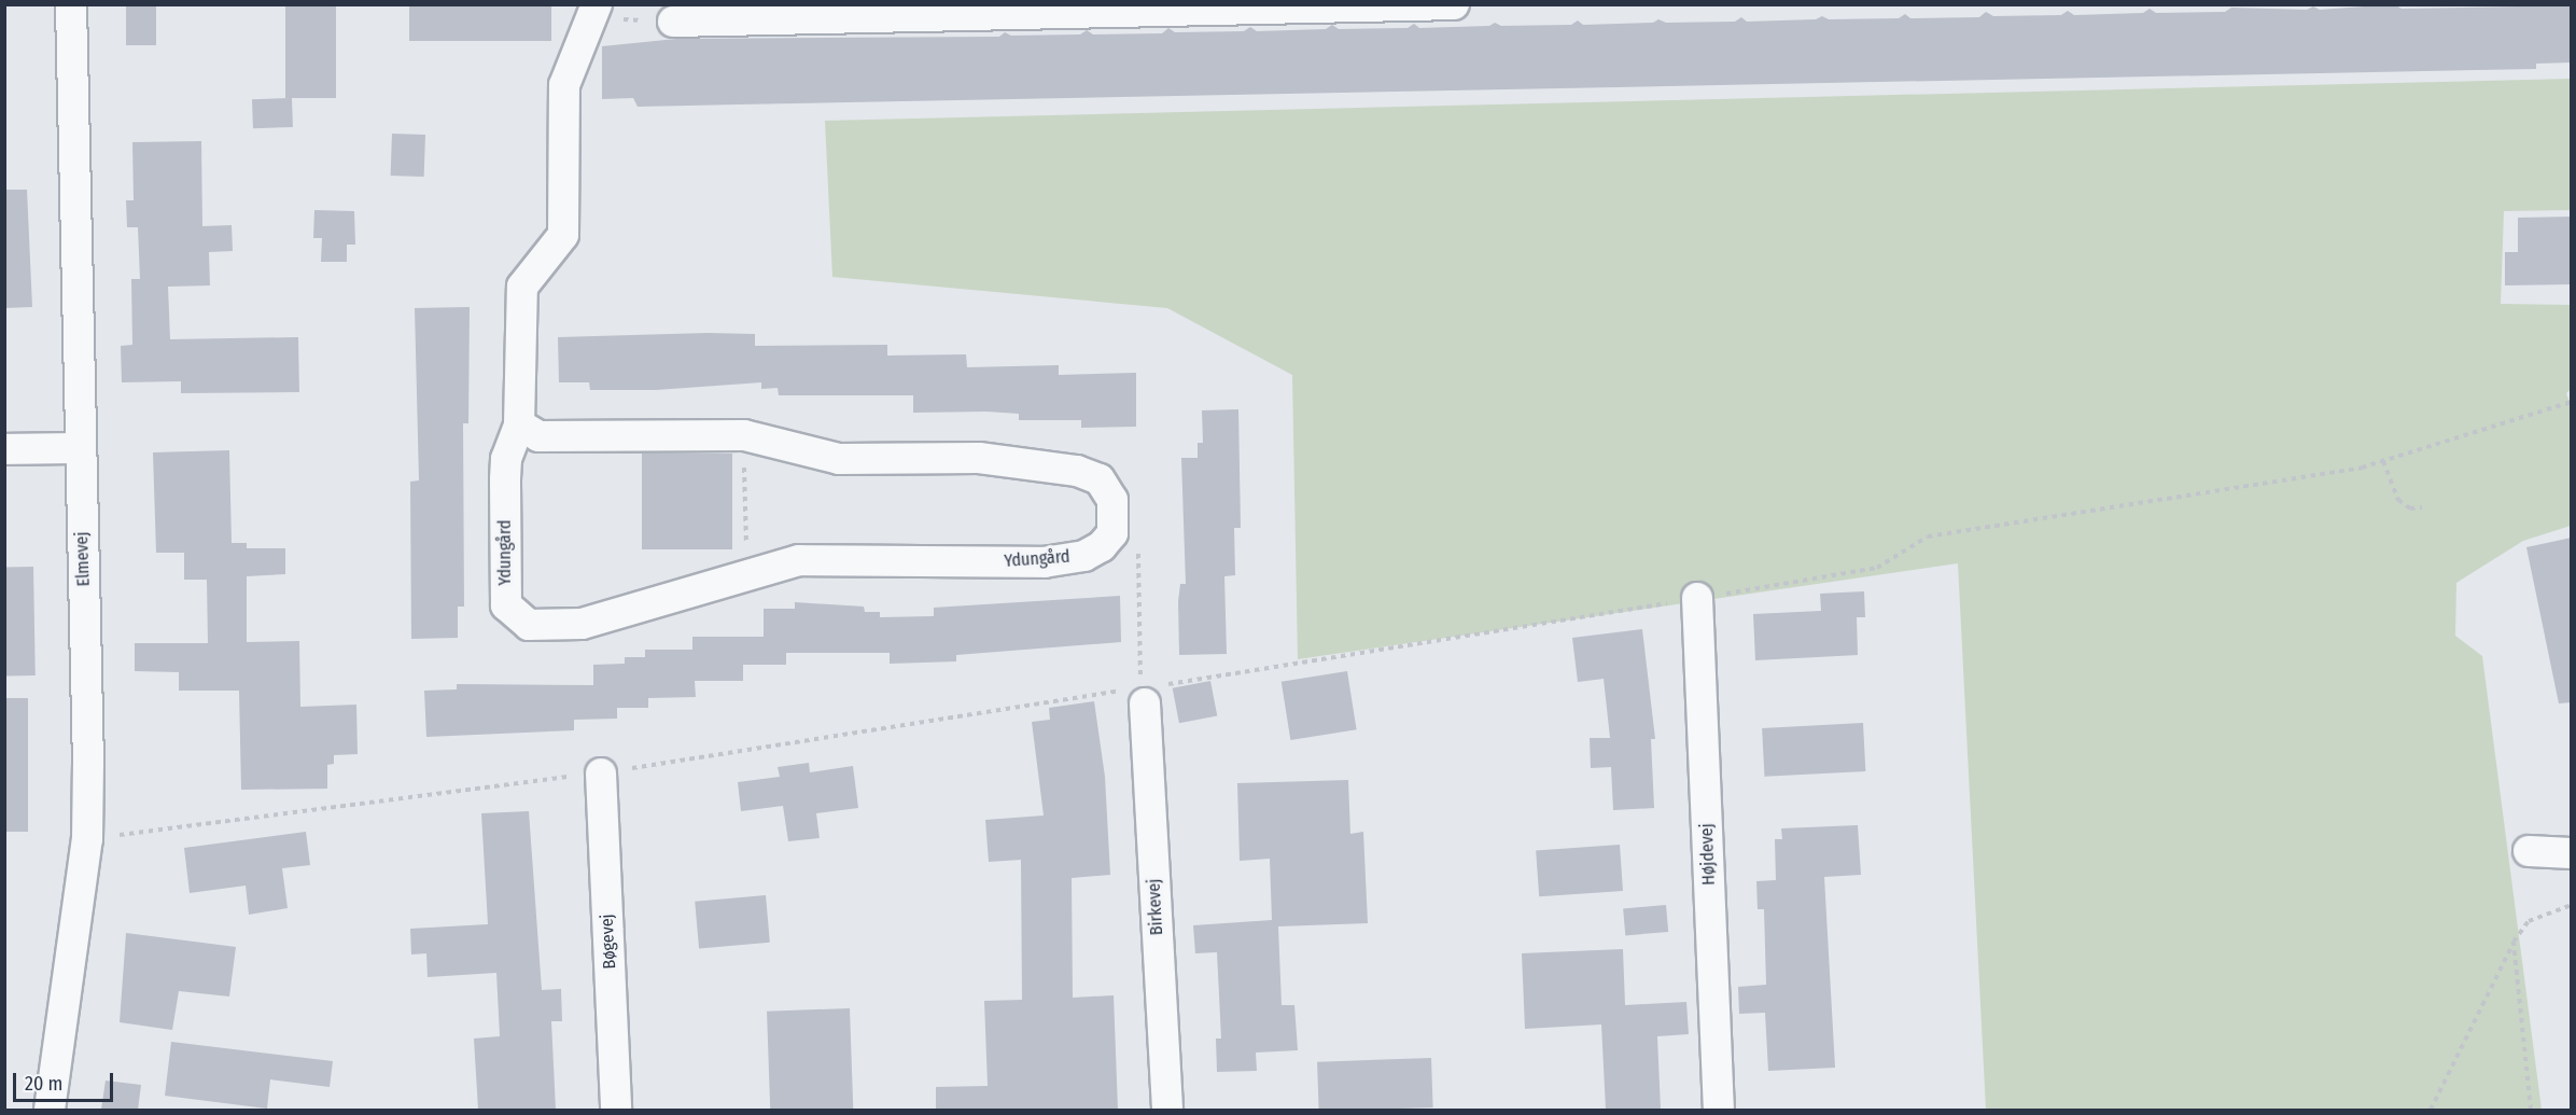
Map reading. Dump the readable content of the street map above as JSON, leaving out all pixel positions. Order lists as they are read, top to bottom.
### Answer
{
  "streets": {
    "street": [
      "Ydungård",
      "Elmevej",
      "Højdevej",
      "Birkevej",
      "Bøgevej"
    ]
  },
  "scale_bar": "20 m"
}
